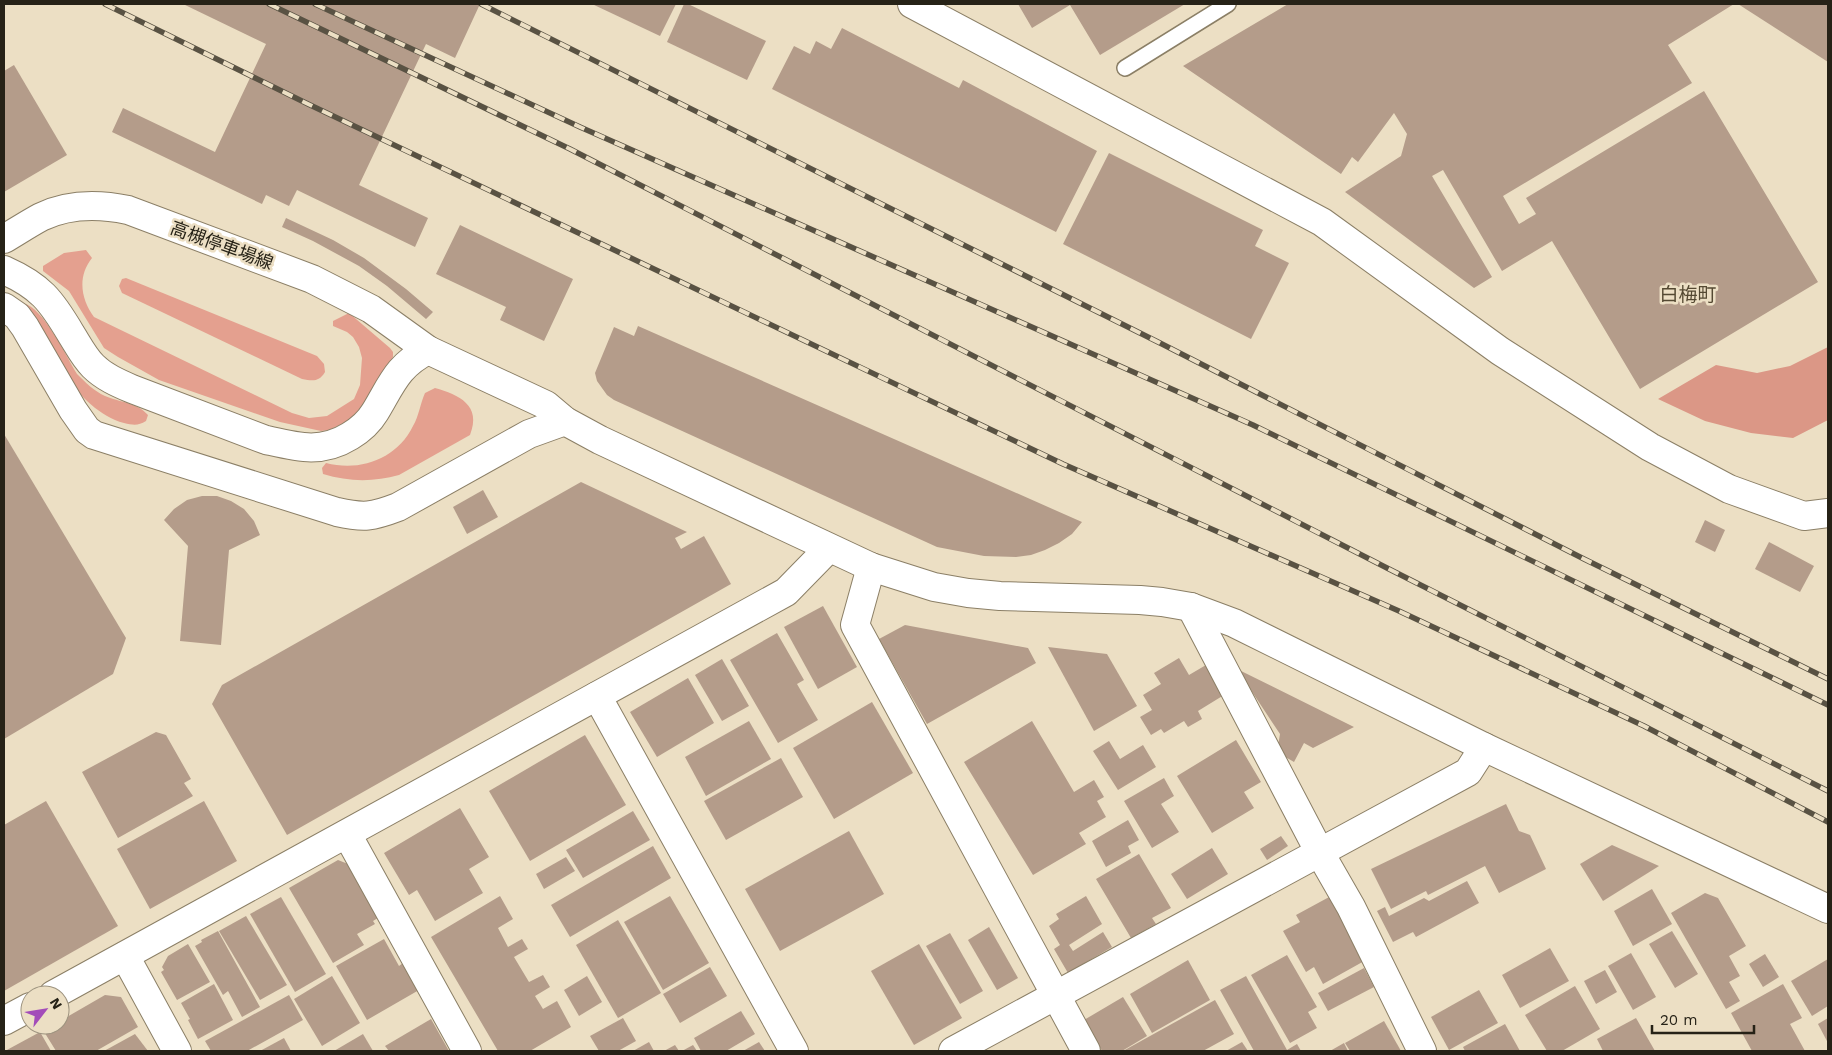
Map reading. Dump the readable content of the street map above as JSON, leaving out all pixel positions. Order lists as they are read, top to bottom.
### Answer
{
  "streets": {
    "street": ["高槻停車場線"]
  },
  "districts": ["白梅町"],
  "scale_bar": "20 m",
  "north": "top right"
}
